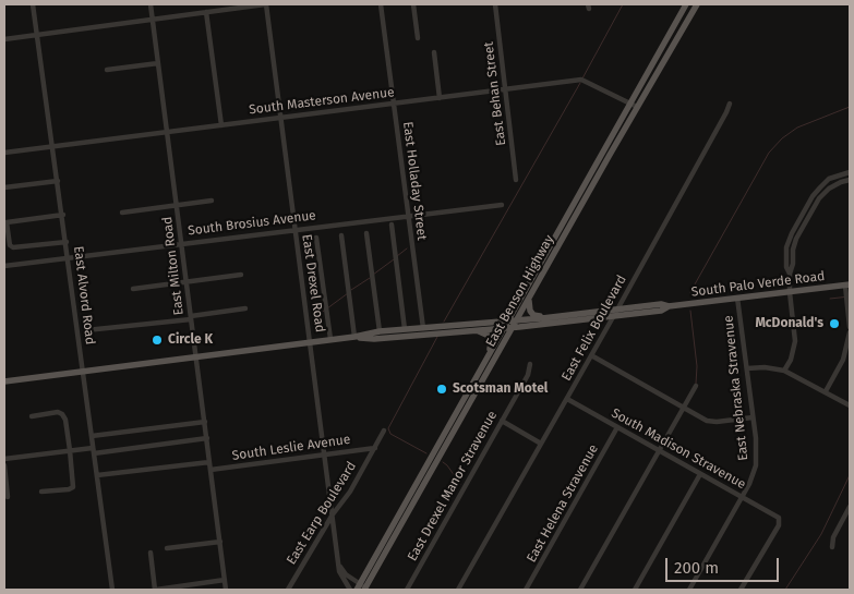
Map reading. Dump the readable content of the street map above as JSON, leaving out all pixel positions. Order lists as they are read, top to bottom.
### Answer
{
  "streets": {
    "main road": ["South Palo Verde Road", "East Benson Highway"],
    "street": [
      "East Behan Street",
      "South Masterson Avenue",
      "East Holladay Street",
      "South Brosius Avenue",
      "East Milton Road",
      "East Drexel Road",
      "East Alvord Road",
      "East Felix Boulevard",
      "East Nebraska Stravenue",
      "South Leslie Avenue",
      "South Madison Stravenue",
      "East Drexel Manor Stravenue",
      "East Helena Stravenue",
      "East Earp Boulevard"
    ]
  },
  "crossings": [
    ["East Behan Street", "South Masterson Avenue"],
    ["South Masterson Avenue", "East Holladay Street"],
    ["South Masterson Avenue", "East Milton Road"],
    ["South Masterson Avenue", "East Drexel Road"],
    ["South Masterson Avenue", "East Benson Highway"],
    ["South Masterson Avenue", "East Alvord Road"],
    ["East Holladay Street", "South Brosius Avenue"],
    ["East Holladay Street", "South Palo Verde Road"],
    ["South Brosius Avenue", "East Milton Road"],
    ["South Brosius Avenue", "East Drexel Road"],
    ["South Brosius Avenue", "East Alvord Road"],
    ["East Milton Road", "South Palo Verde Road"],
    ["East Milton Road", "South Leslie Avenue"],
    ["East Drexel Road", "South Palo Verde Road"],
    ["East Drexel Road", "South Leslie Avenue"],
    ["East Drexel Road", "East Earp Boulevard"],
    ["South Palo Verde Road", "East Benson Highway"],
    ["South Palo Verde Road", "East Alvord Road"],
    ["South Palo Verde Road", "East Felix Boulevard"],
    ["South Palo Verde Road", "East Nebraska Stravenue"],
    ["East Felix Boulevard", "South Madison Stravenue"],
    ["East Nebraska Stravenue", "South Madison Stravenue"],
    ["South Leslie Avenue", "East Earp Boulevard"],
    ["South Madison Stravenue", "East Helena Stravenue"]
  ],
  "places": ["McDonald's", "Circle K", "Scotsman Motel"],
  "scale_bar": "200 m"
}
